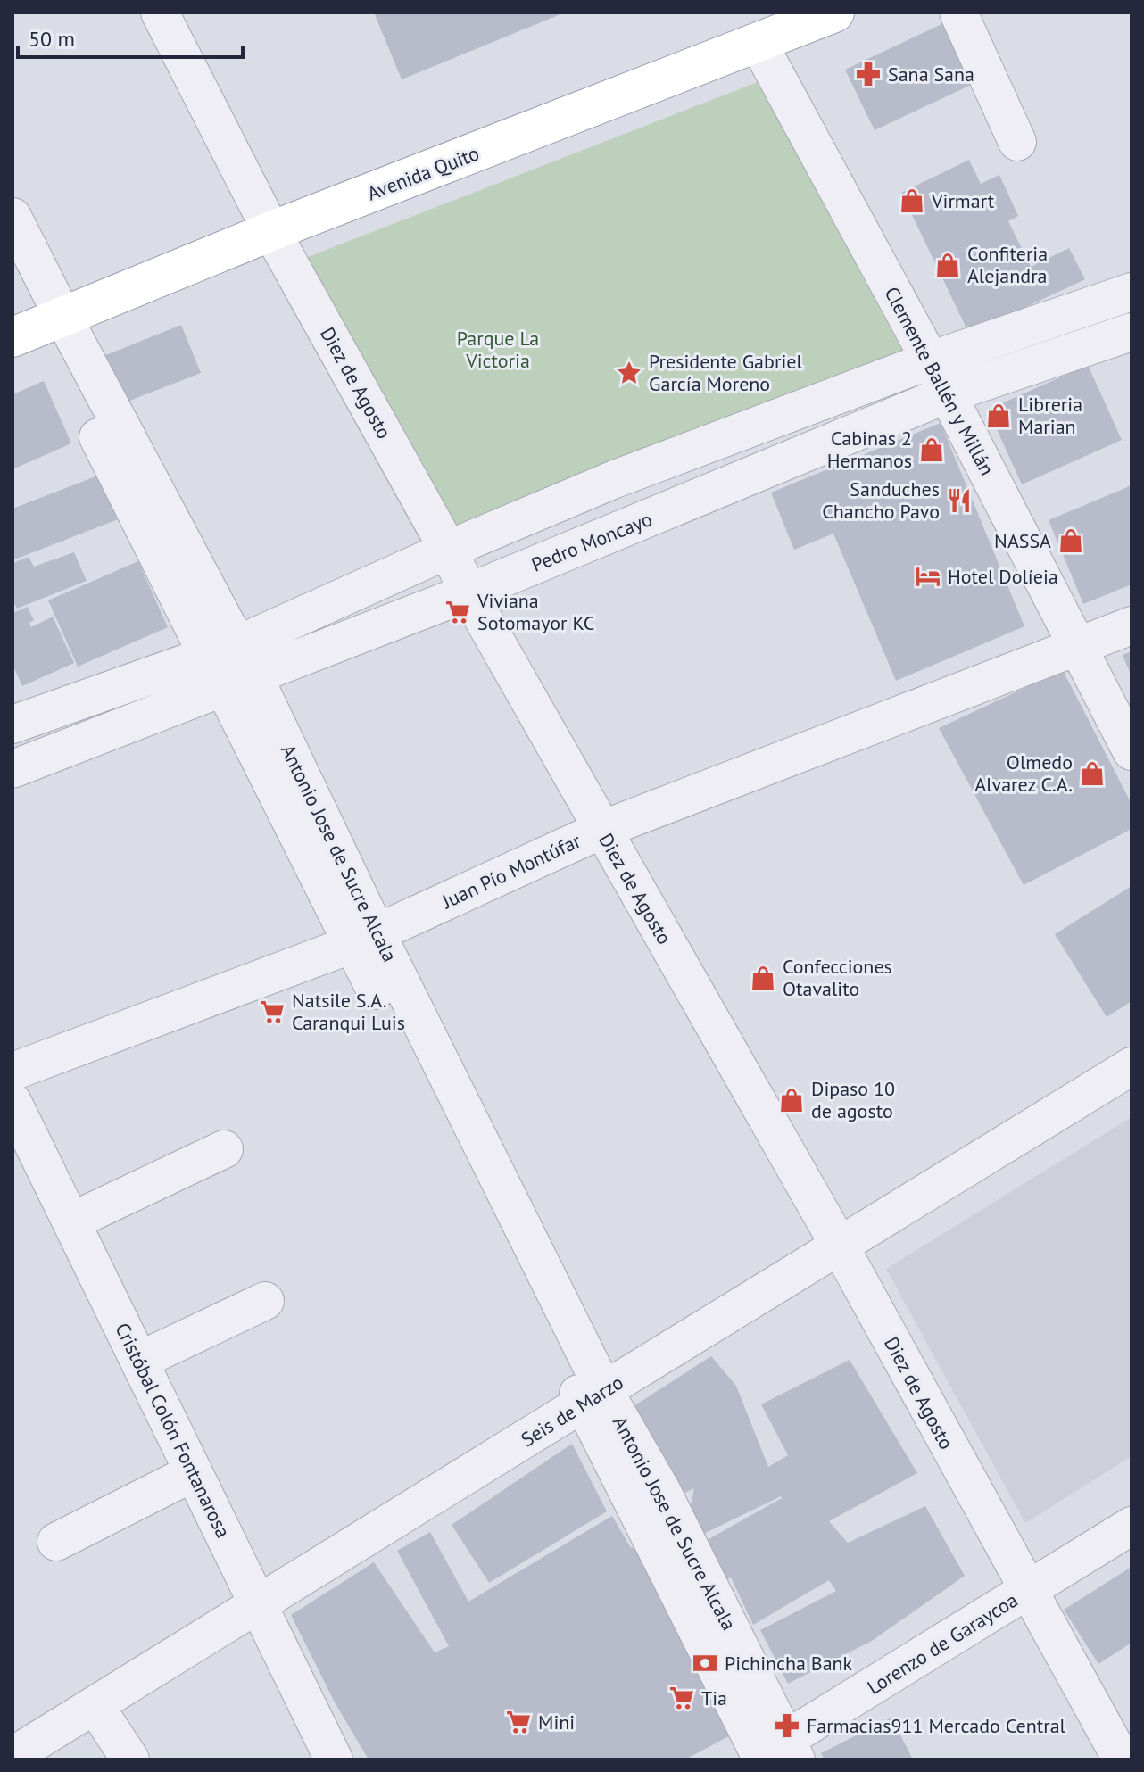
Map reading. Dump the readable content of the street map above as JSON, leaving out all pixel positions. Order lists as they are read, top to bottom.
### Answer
{
  "streets": {
    "main road": ["Avenida Quito"],
    "street": [
      "Clemente Ballén y Millán",
      "Diez de Agosto",
      "Pedro Moncayo",
      "Antonio Jose de Sucre Alcala",
      "Juan Pío Montúfar",
      "Seis de Marzo",
      "Cristóbal Colón Fontanarosa",
      "Lorenzo de Garaycoa"
    ]
  },
  "crossings": [
    ["Avenida Quito", "Clemente Ballén y Millán"],
    ["Avenida Quito", "Diez de Agosto"],
    ["Avenida Quito", "Antonio Jose de Sucre Alcala"],
    ["Clemente Ballén y Millán", "Pedro Moncayo"],
    ["Clemente Ballén y Millán", "Juan Pío Montúfar"],
    ["Diez de Agosto", "Pedro Moncayo"],
    ["Diez de Agosto", "Juan Pío Montúfar"],
    ["Diez de Agosto", "Seis de Marzo"],
    ["Diez de Agosto", "Lorenzo de Garaycoa"],
    ["Pedro Moncayo", "Antonio Jose de Sucre Alcala"],
    ["Antonio Jose de Sucre Alcala", "Juan Pío Montúfar"],
    ["Antonio Jose de Sucre Alcala", "Seis de Marzo"],
    ["Antonio Jose de Sucre Alcala", "Lorenzo de Garaycoa"],
    ["Seis de Marzo", "Cristóbal Colón Fontanarosa"]
  ],
  "parks": ["Parque La Victoria"],
  "places": {
    "pharmacy": ["Sana Sana", "Farmacias911 Mercado Central"],
    "shop": [
      "Virmart",
      "Confiteria Alejandra",
      "Libreria Marian",
      "Cabinas 2 Hermanos",
      "NASSA",
      "Olmedo Alvarez C.A.",
      "Confecciones Otavalito",
      "Dipaso 10 de agosto"
    ],
    "place": ["Presidente Gabriel García Moreno"],
    "restaurant": ["Sanduches Chancho Pavo"],
    "hotel": ["Hotel Dolíeia"],
    "supermarket": [
      "Viviana Sotomayor KC",
      "Natsile S.A. Caranqui Luis",
      "Tia",
      "Mini"
    ],
    "bank": ["Pichincha Bank"]
  },
  "scale_bar": "50 m"
}
